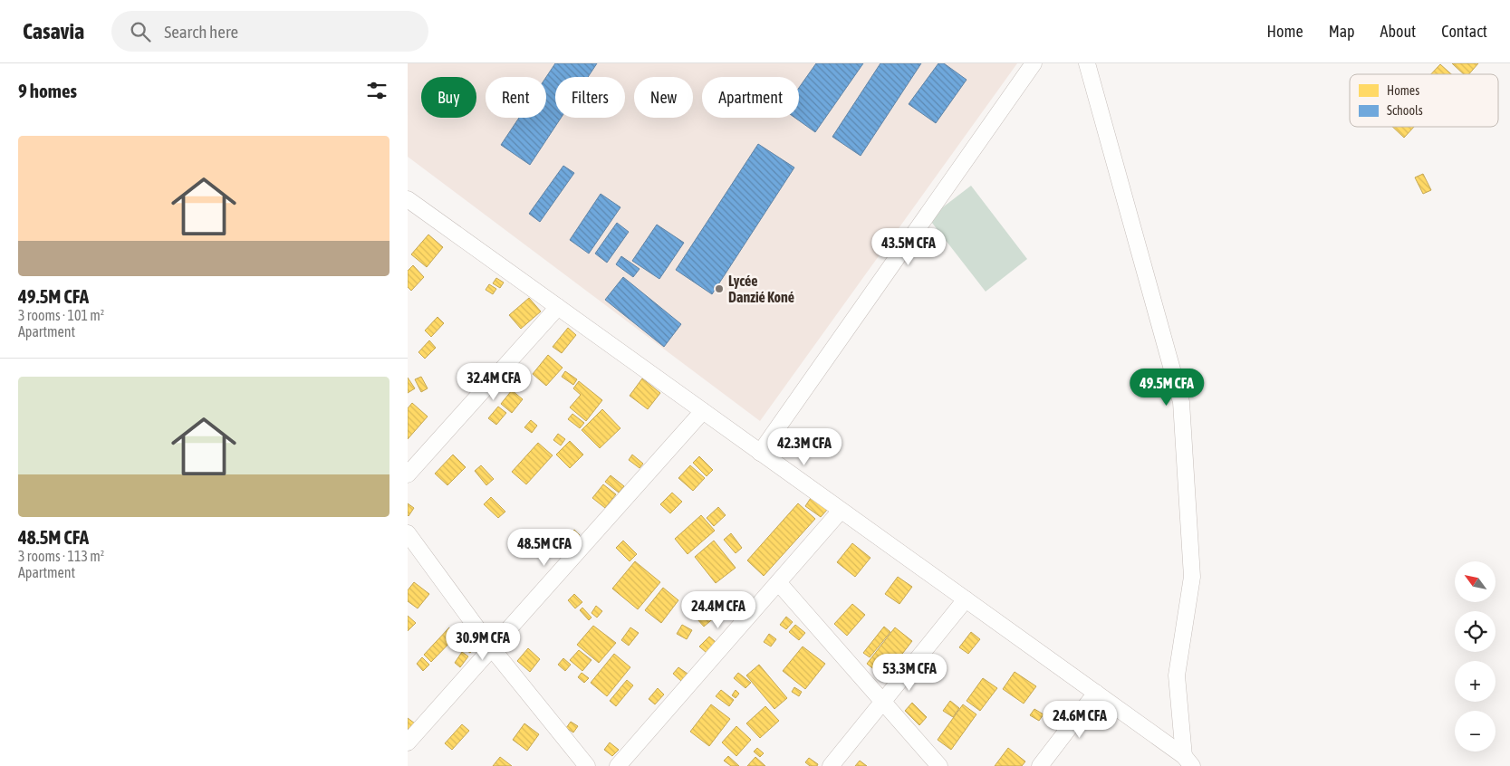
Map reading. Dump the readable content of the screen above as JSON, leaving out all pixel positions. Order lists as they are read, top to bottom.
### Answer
{
  "places": ["Lycée Danzié Koné"],
  "legend": ["Homes", "Schools"],
  "north": "top left",
  "page": {
    "header": "Casavia",
    "search": "Search here",
    "nav": [
      "Home",
      "Map",
      "About",
      "Contact"
    ],
    "heading": "9 homes",
    "chip": [
      "Buy",
      "Rent",
      "Filters",
      "New",
      "Apartment"
    ],
    "list": [
      {
        "name": "49.5M CFA",
        "note": "3 rooms · 101 m² · Apartment"
      },
      {
        "name": "48.5M CFA",
        "note": "3 rooms · 113 m² · Apartment"
      }
    ],
    "price": [
      "43.5M CFA",
      "32.4M CFA",
      "49.5M CFA",
      "42.3M CFA",
      "48.5M CFA",
      "24.4M CFA",
      "30.9M CFA",
      "53.3M CFA",
      "24.6M CFA"
    ],
    "map_buttons": ["+", "−"]
  }
}
